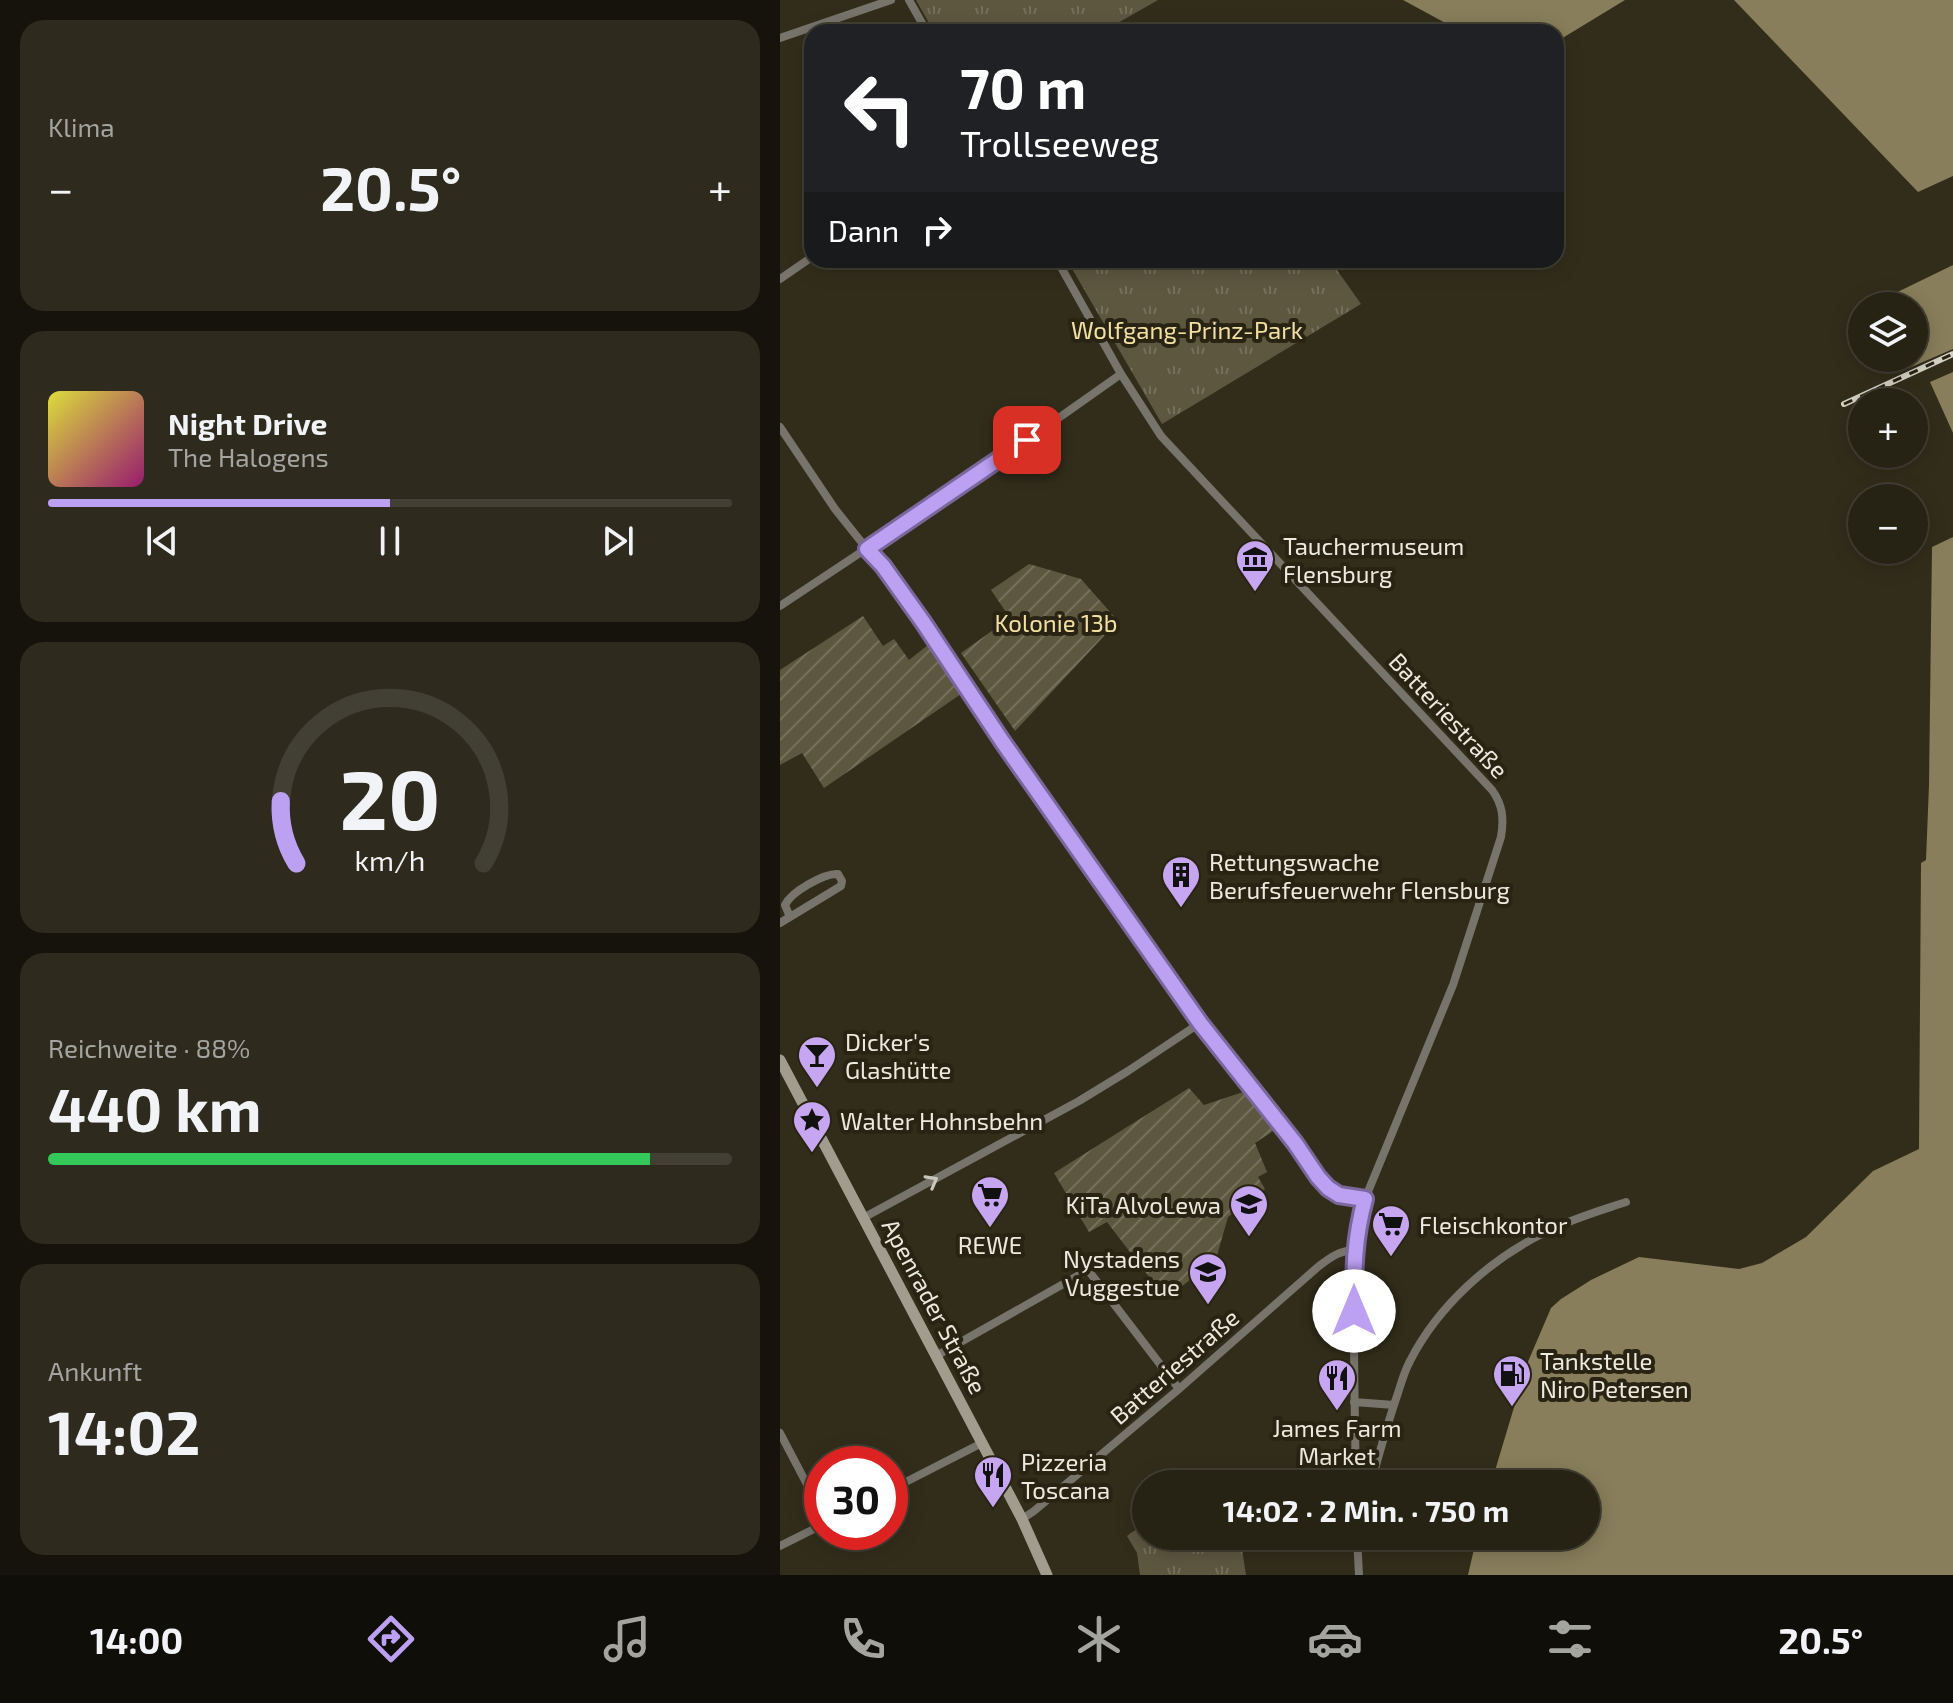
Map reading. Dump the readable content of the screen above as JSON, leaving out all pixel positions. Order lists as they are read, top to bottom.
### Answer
{
  "streets": {
    "main road": ["Apenrader Straße"],
    "street": ["Batteriestraße"]
  },
  "crossings": [
    ["Batteriestraße", "Apenrader Straße"]
  ],
  "parks": ["Wolfgang-Prinz-Park", "Kolonie 13b"],
  "places": {
    "museum": ["Tauchermuseum Flensburg"],
    "building": ["Rettungswache Berufsfeuerwehr Flensburg"],
    "bar": ["Dicker's Glashütte"],
    "place": ["Walter Hohnsbehn"],
    "supermarket": ["REWE", "Fleischkontor"],
    "school or university": ["KiTa AlvoLewa", "Nystadens Vuggestue"],
    "fuel station": ["Tankstelle Niro Petersen"],
    "restaurant": ["James Farm Market", "Pizzeria Toscana"]
  },
  "page": {
    "tile": [
      "Klima",
      ["Reichweite · 88%", "440 km"],
      ["Ankunft", "14:02"]
    ],
    "turn": ["70 m", "Trollseeweg"],
    "heat": ["−", "20.5°", "+"],
    "then": "Dann",
    "map_buttons": ["+", "−"],
    "song": ["Night Drive", "The Halogens"],
    "limit": "30",
    "trip": "14:02 · 2 Min. · 750 m",
    "tabs": ["14:00", "20.5°"],
    "gauge": ["20", "km/h"]
  }
}
